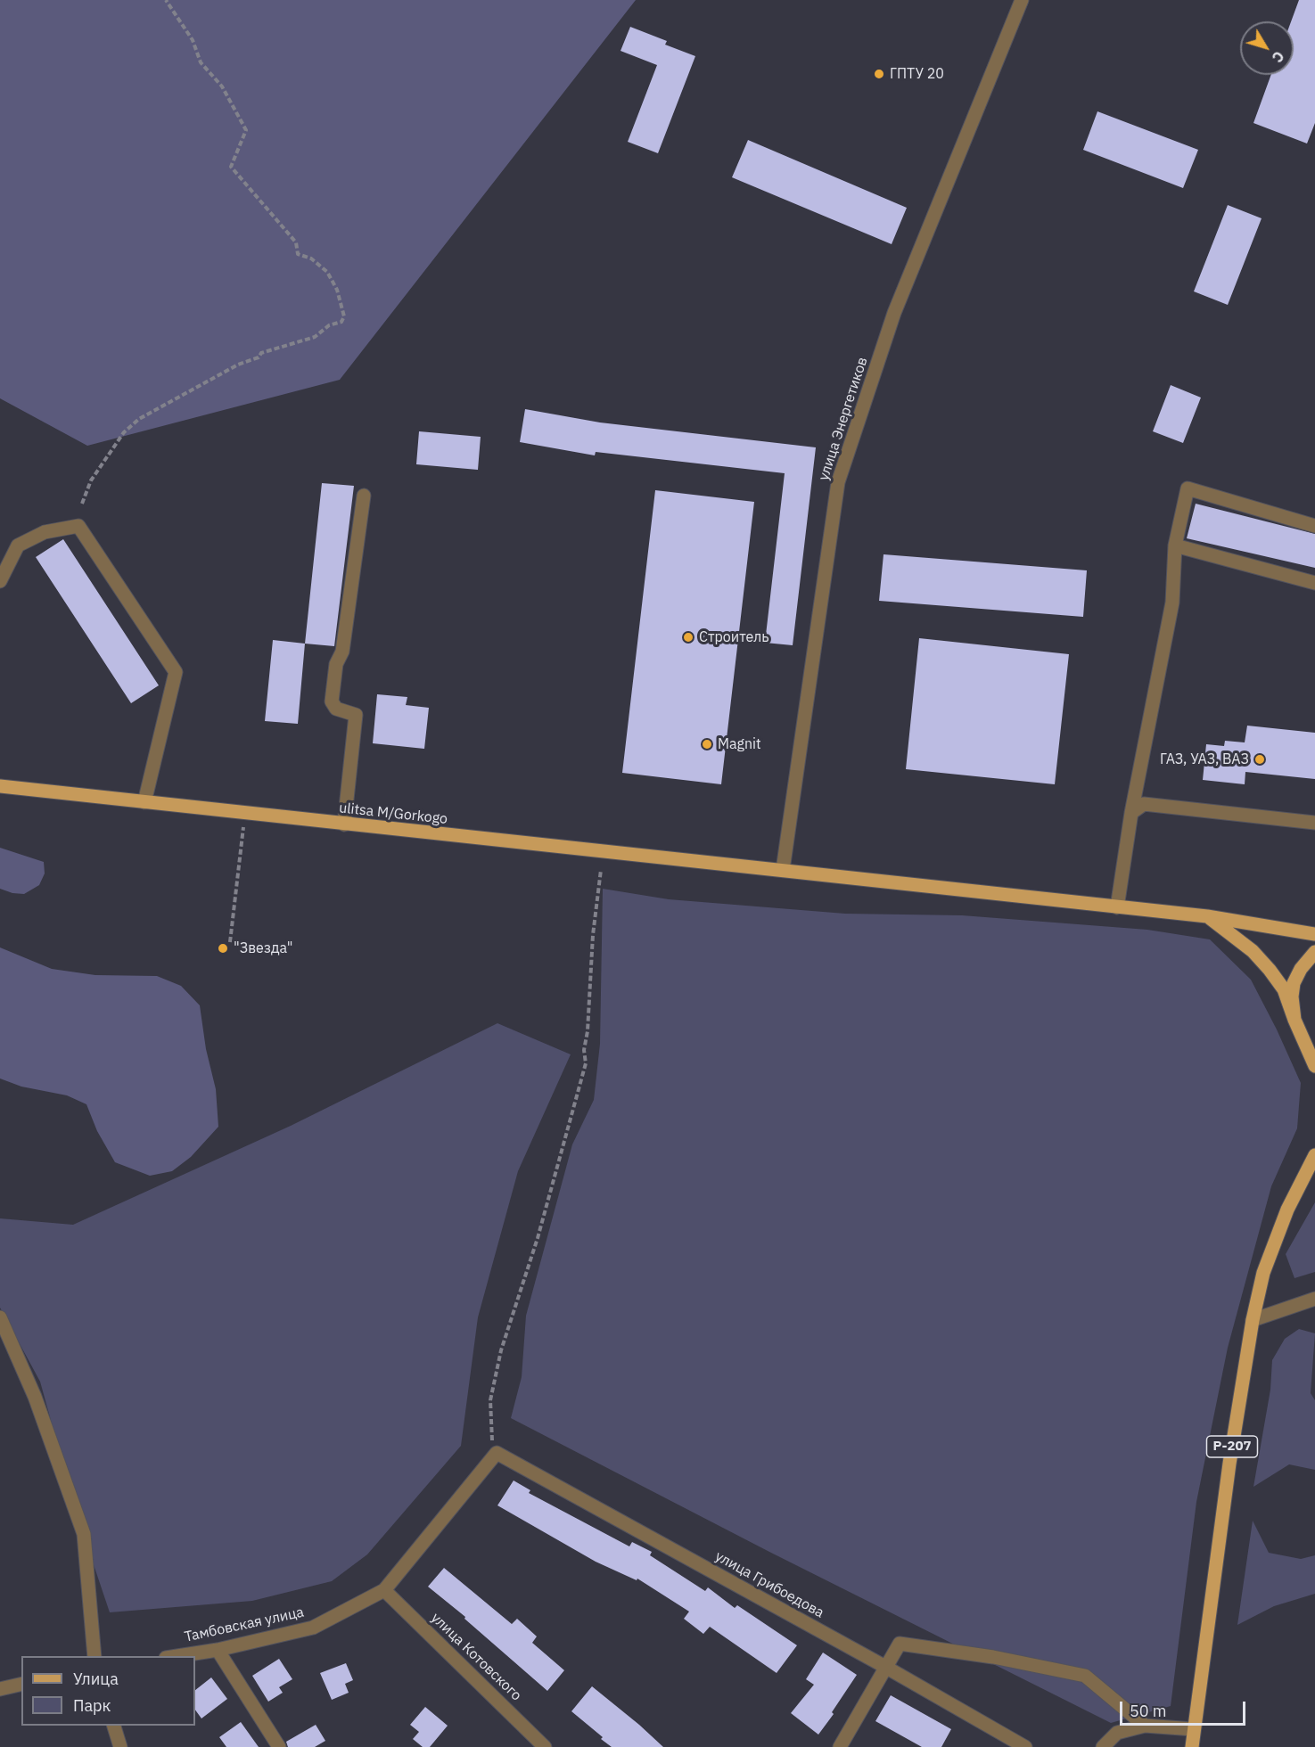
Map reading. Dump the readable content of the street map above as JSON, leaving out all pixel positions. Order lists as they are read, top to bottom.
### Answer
{
  "streets": {
    "main road": ["ulitsa M/Gorkogo", "Р-207"],
    "street": [
      "улица Энергетиков",
      "улица Грибоедова",
      "Тамбовская улица",
      "улица Котовского"
    ]
  },
  "crossings": [
    ["улица Энергетиков", "ulitsa M/Gorkogo"],
    ["Тамбовская улица", "улица Котовского"]
  ],
  "places": [
    "ГПТУ 20",
    "Строитель",
    "Magnit",
    "ГАЗ, УАЗ, ВАЗ",
    "\"Звезда\""
  ],
  "legend": ["Улица", "Парк"],
  "scale_bar": "50 m",
  "north": "bottom right"
}
